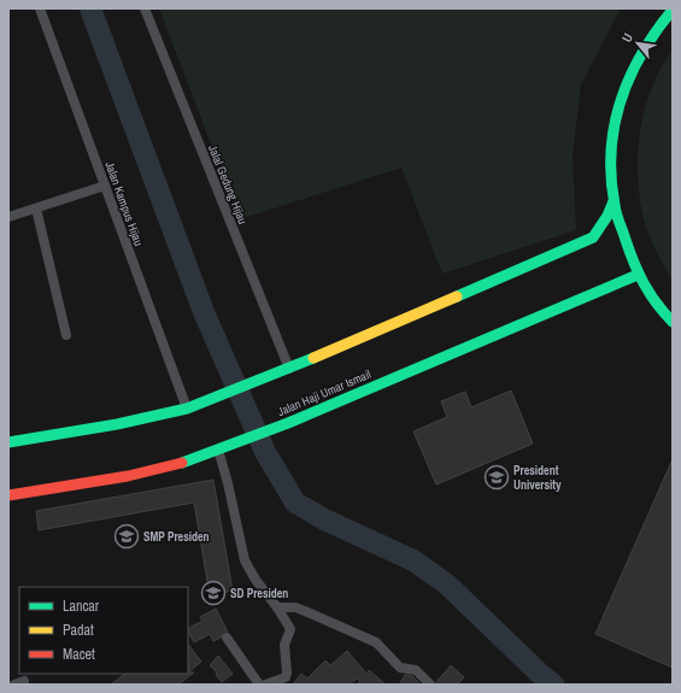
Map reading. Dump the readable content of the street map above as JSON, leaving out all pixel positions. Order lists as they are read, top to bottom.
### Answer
{
  "streets": {
    "main road": ["Jalan Haji Umar Ismail"],
    "street": ["Jalal Gedung Hijau", "Jalan Kampus Hijau"]
  },
  "places": {
    "school or university": ["President University", "SMP Presiden", "SD Presiden"]
  },
  "legend": ["Lancar", "Padat", "Macet"],
  "north": "top left"
}
